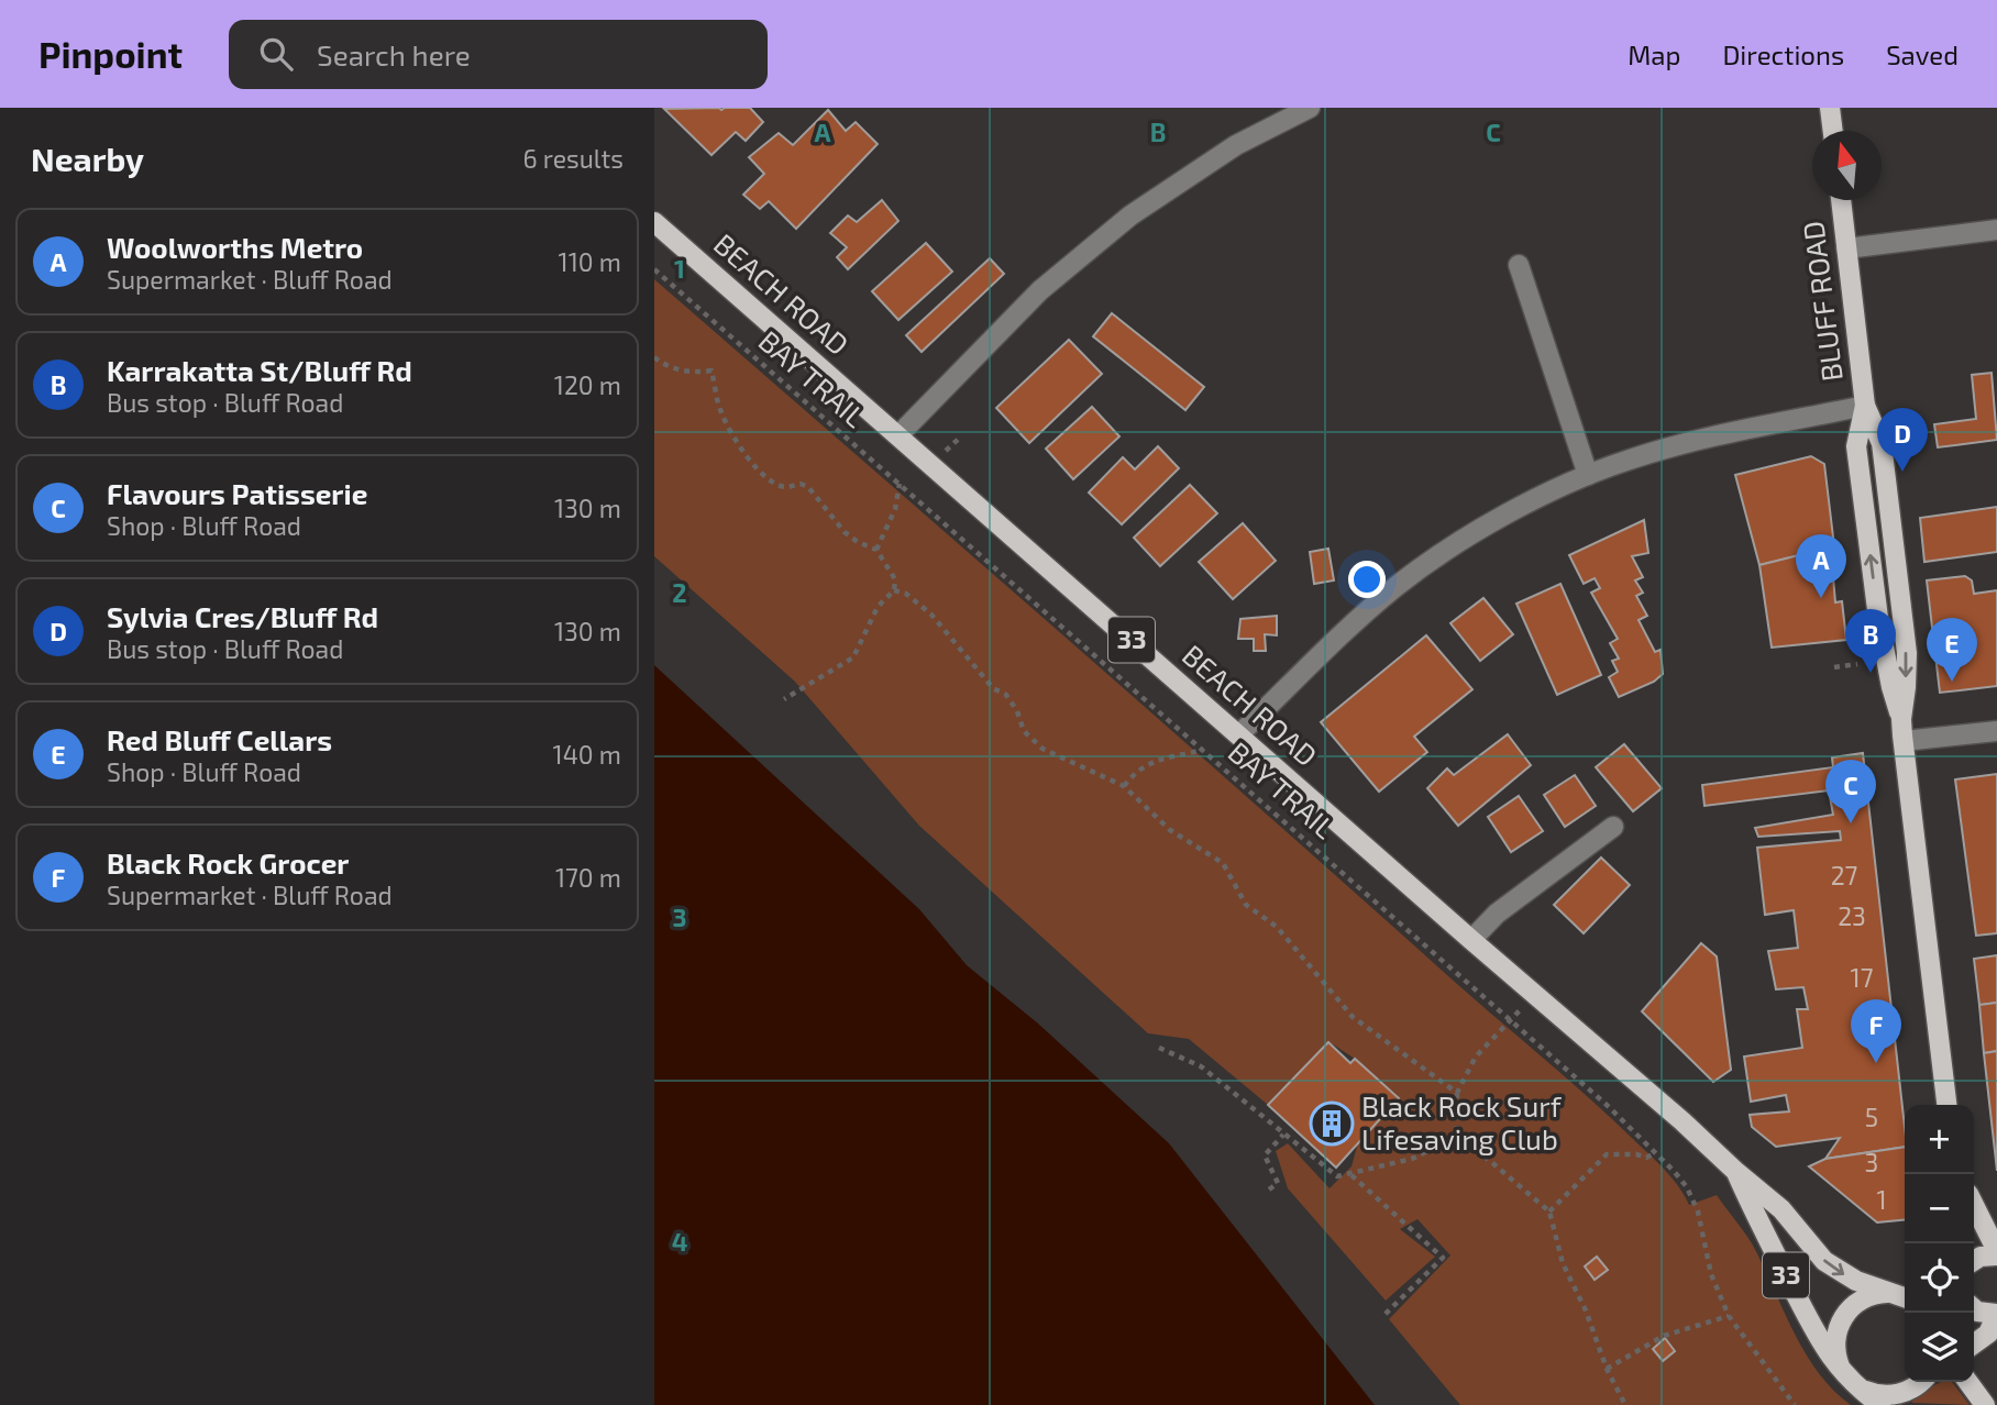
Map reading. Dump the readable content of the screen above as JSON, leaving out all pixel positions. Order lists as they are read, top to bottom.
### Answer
{
  "streets": {
    "main road": ["BEACH ROAD", "BLUFF ROAD", "33"],
    "path": ["BAY TRAIL"]
  },
  "crossings": [
    ["BEACH ROAD", "33"]
  ],
  "places": {
    "building": ["Black Rock Surf Lifesaving Club"]
  },
  "house_numbers": [
    "27",
    "23",
    "17",
    "5",
    "3",
    "1"
  ],
  "north": "top",
  "page": {
    "header": "Pinpoint",
    "search": "Search here",
    "nav": ["Map", "Directions", "Saved"],
    "heading": ["Nearby", "6 results"],
    "list": [
      {
        "mark": "A",
        "name": "Woolworths Metro",
        "note": "Supermarket · Bluff Road",
        "value": "110 m"
      },
      {
        "mark": "B",
        "name": "Karrakatta St/Bluff Rd",
        "note": "Bus stop · Bluff Road",
        "value": "120 m"
      },
      {
        "mark": "C",
        "name": "Flavours Patisserie",
        "note": "Shop · Bluff Road",
        "value": "130 m"
      },
      {
        "mark": "D",
        "name": "Sylvia Cres/Bluff Rd",
        "note": "Bus stop · Bluff Road",
        "value": "130 m"
      },
      {
        "mark": "E",
        "name": "Red Bluff Cellars",
        "note": "Shop · Bluff Road",
        "value": "140 m"
      },
      {
        "mark": "F",
        "name": "Black Rock Grocer",
        "note": "Supermarket · Bluff Road",
        "value": "170 m"
      }
    ],
    "pins": [
      "D",
      "A",
      "B",
      "E",
      "C",
      "F"
    ],
    "map_buttons": ["+", "−"]
  },
  "grid": {
    "columns": ["A", "B", "C"],
    "rows": [
      "1",
      "2",
      "3",
      "4"
    ]
  }
}
